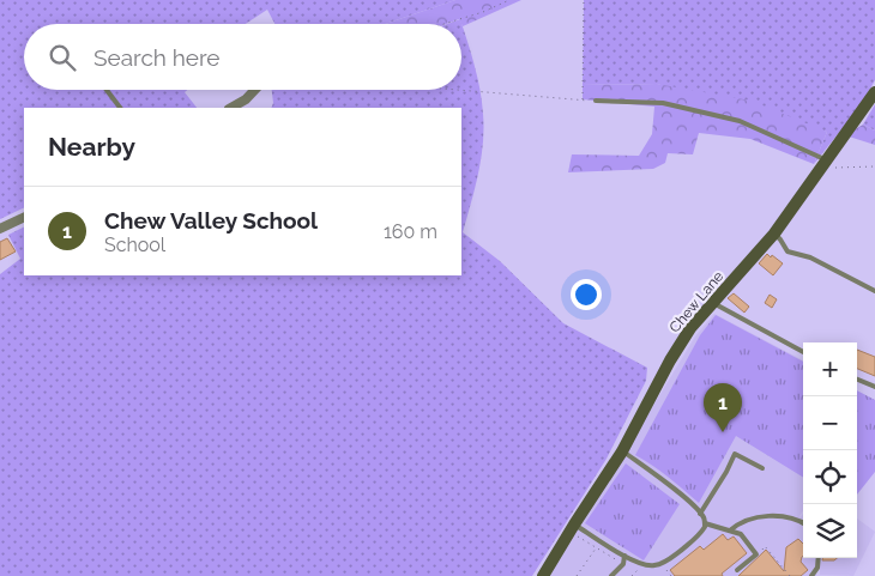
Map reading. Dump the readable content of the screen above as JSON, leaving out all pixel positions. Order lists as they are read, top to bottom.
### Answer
{
  "streets": {
    "main road": ["Chew Lane"]
  },
  "page": {
    "search": "Search here",
    "heading": "Nearby",
    "list": [
      {
        "mark": "1",
        "name": "Chew Valley School",
        "note": "School",
        "value": "160 m"
      }
    ],
    "map_buttons": ["+", "−"],
    "pins": "1"
  }
}
